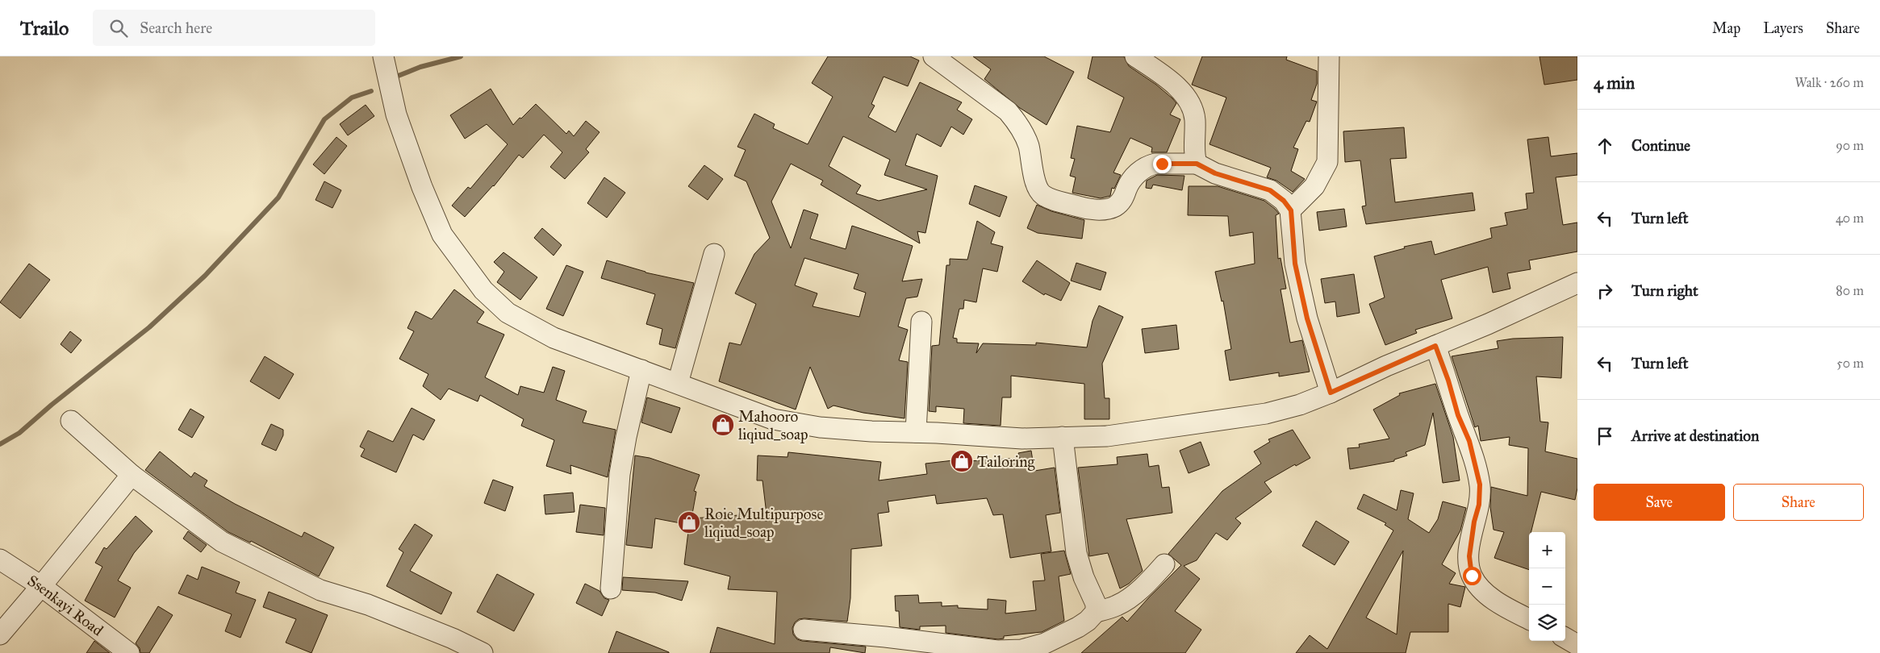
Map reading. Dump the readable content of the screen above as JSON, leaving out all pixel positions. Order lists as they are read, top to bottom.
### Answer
{
  "streets": {
    "street": ["Ssenkayi Road"]
  },
  "places": {
    "shop": ["Mahooro liqiud_soap", "Tailoring", "Roie Multipurpose liqiud_soap"]
  },
  "page": {
    "header": "Trailo",
    "search": "Search here",
    "nav": ["Map", "Layers", "Share"],
    "heading": ["4 min", "Walk · 260 m"],
    "list": [
      ["Continue", "90 m"],
      ["Turn left", "40 m"],
      ["Turn right", "80 m"],
      ["Turn left", "50 m"],
      "Arrive at destination"
    ],
    "buttons": ["Save", "Share"],
    "map_buttons": ["+", "−"]
  }
}
